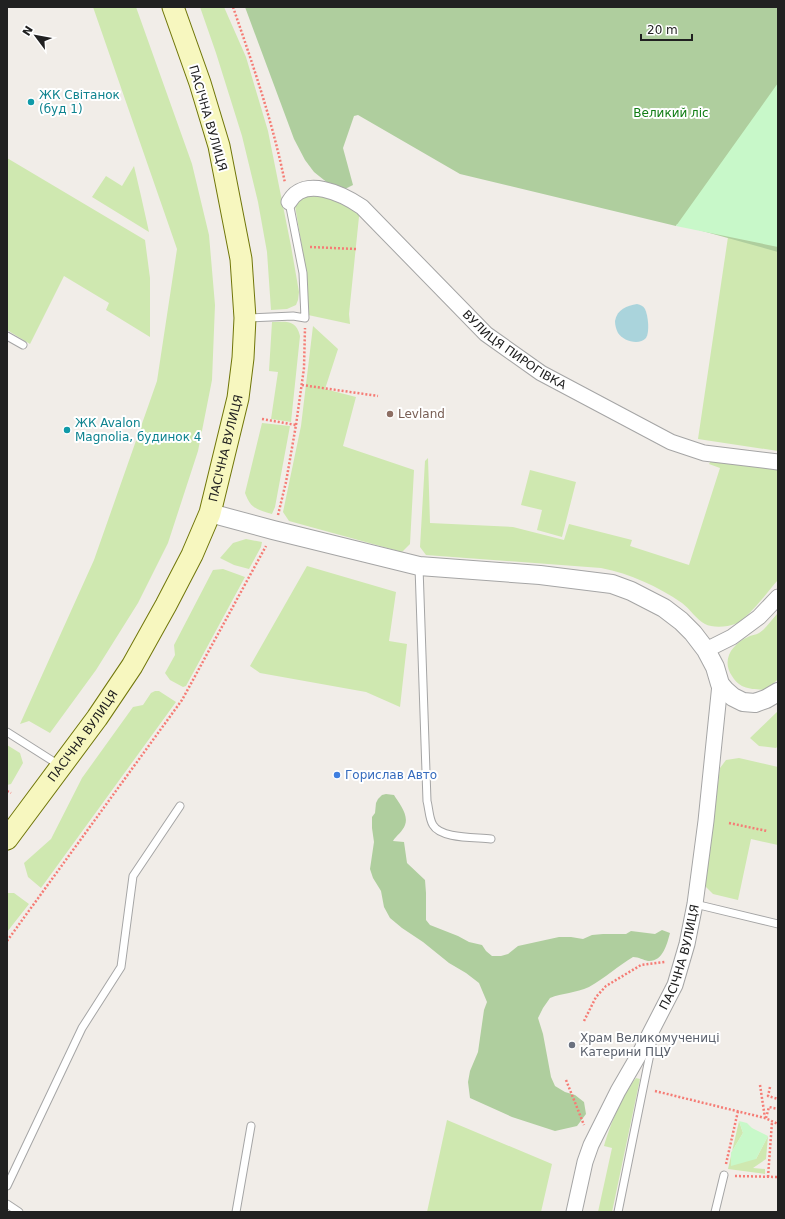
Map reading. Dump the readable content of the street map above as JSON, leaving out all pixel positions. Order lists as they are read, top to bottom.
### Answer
{
  "streets": {
    "main road": ["ПАСІЧНА ВУЛИЦЯ"],
    "street": ["ВУЛИЦЯ ПИРОГІВКА"]
  },
  "parks": ["Великий ліс"],
  "places": [
    "ЖК Світанок (буд 1)",
    "Levland",
    "ЖК Avalon Magnolia, будинок 4",
    "Горислав Авто",
    "Храм Великомучениці Катерини ПЦУ"
  ],
  "scale_bar": "20 m",
  "north": "top left"
}
